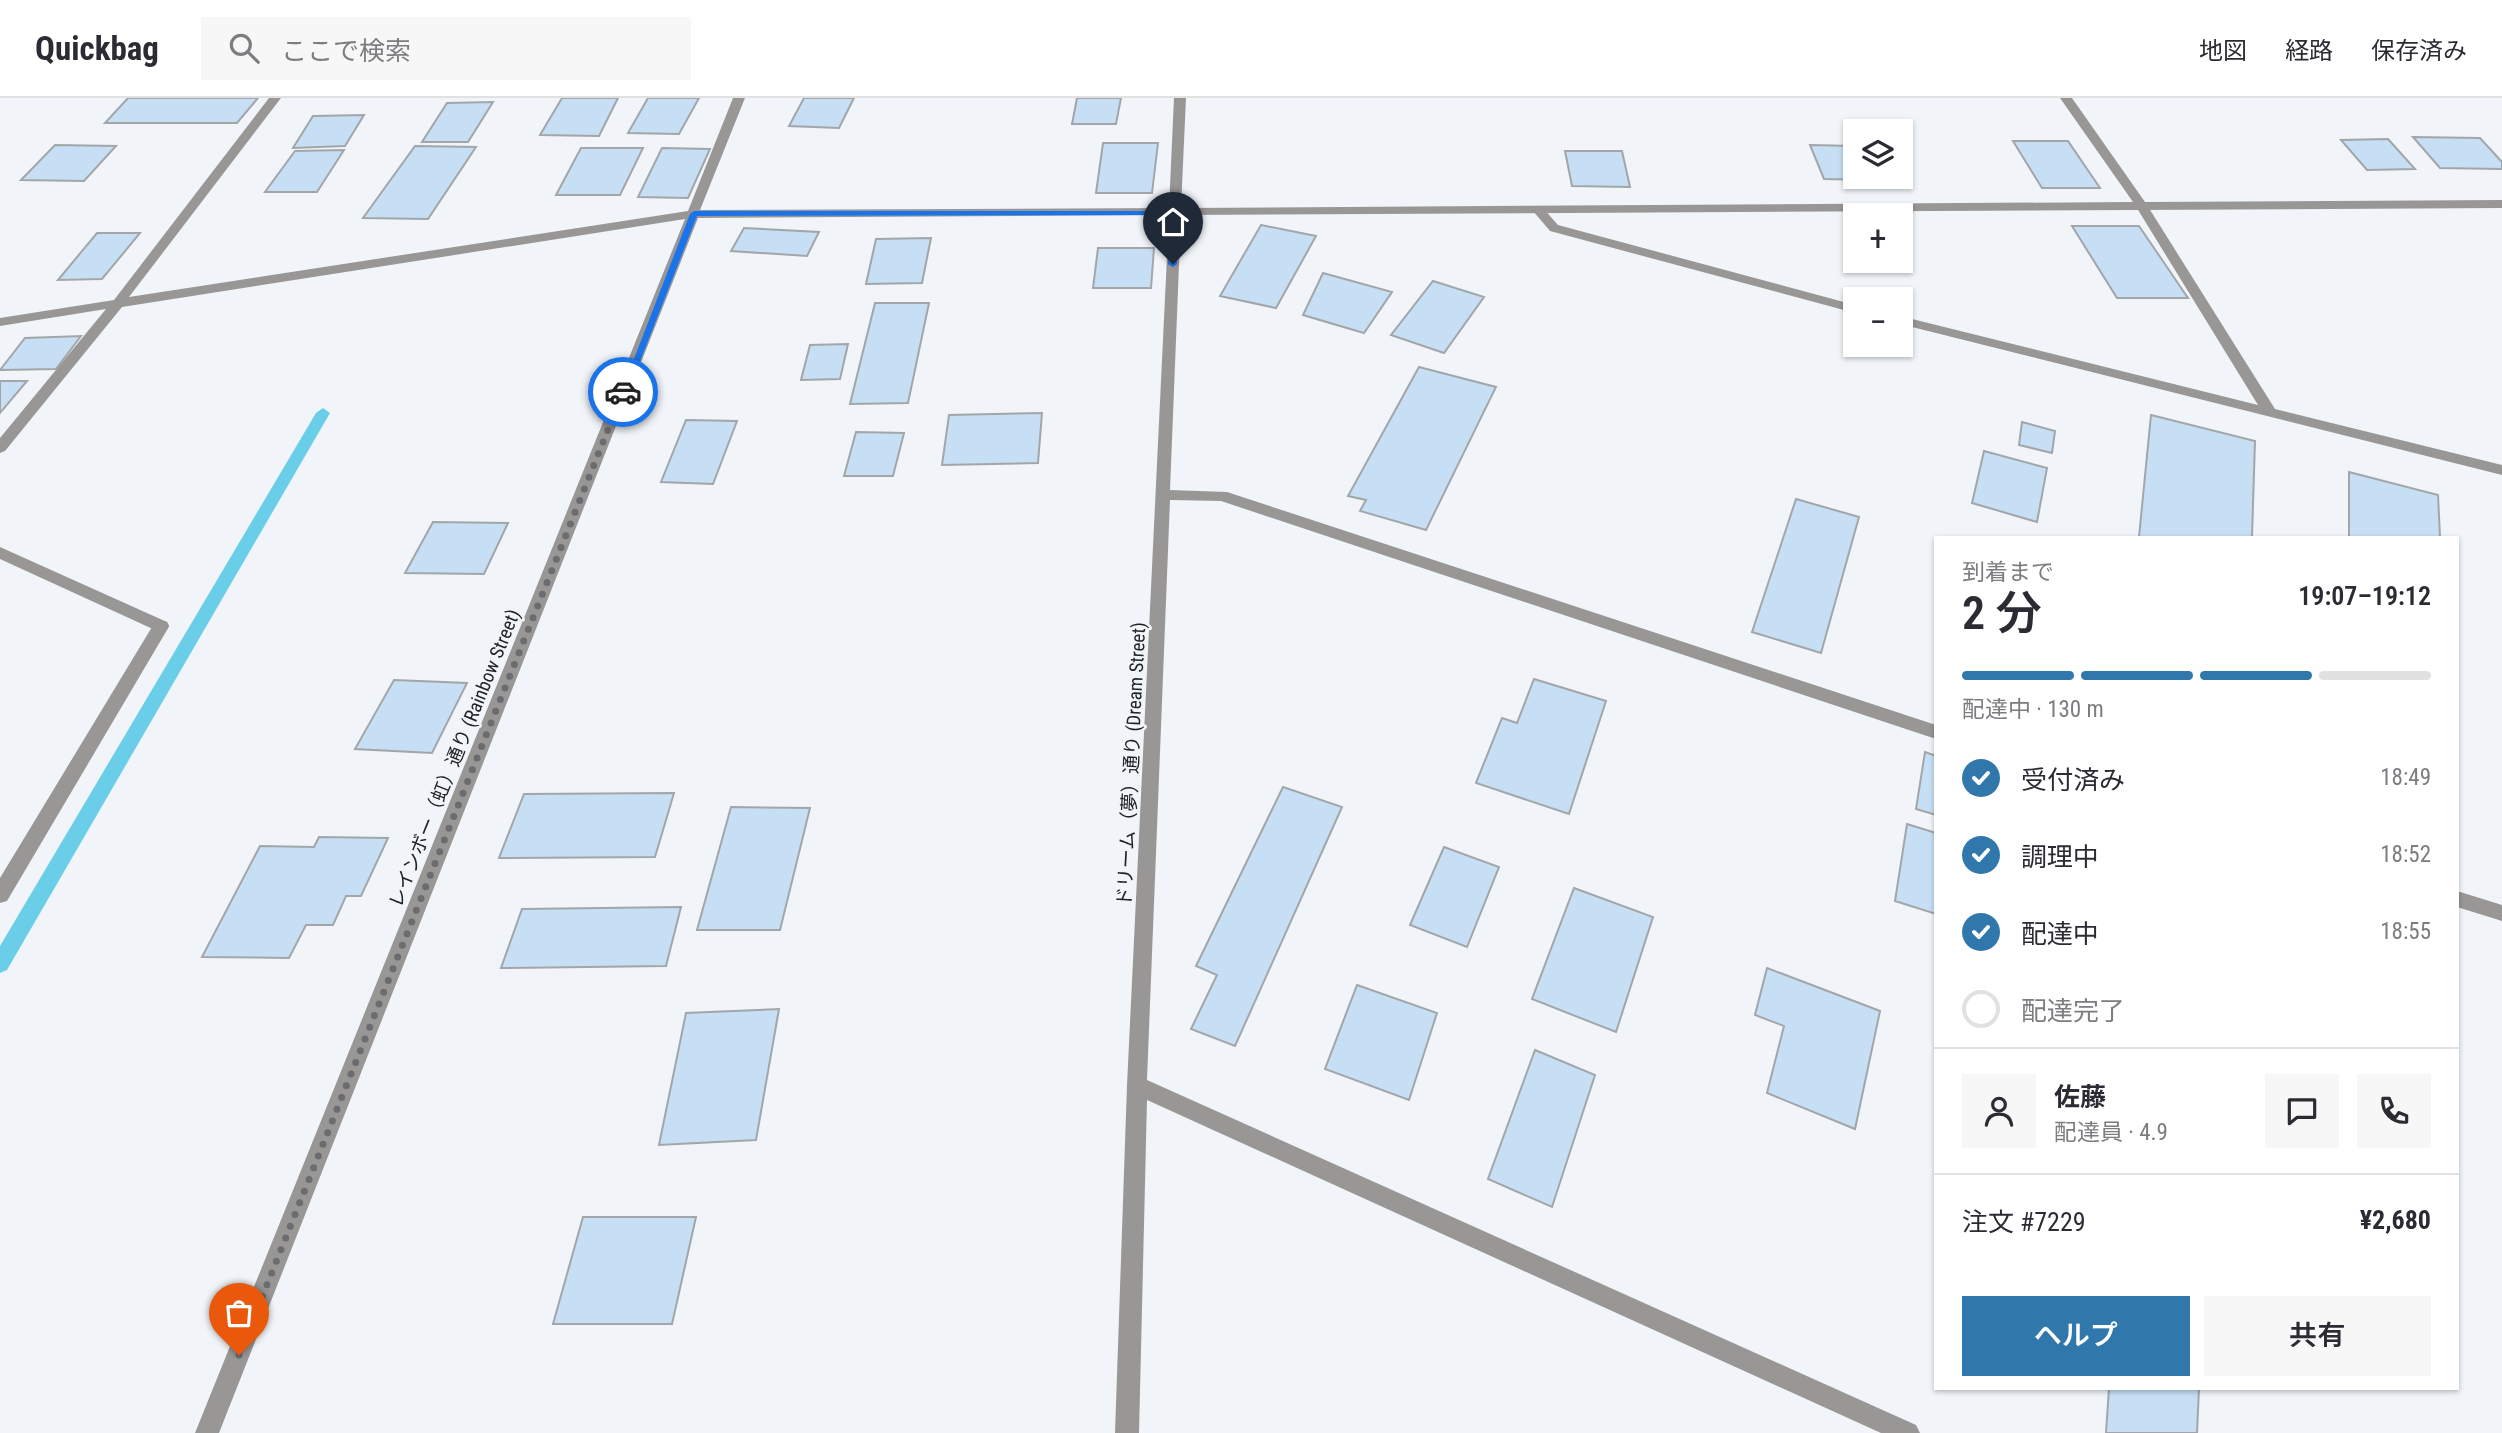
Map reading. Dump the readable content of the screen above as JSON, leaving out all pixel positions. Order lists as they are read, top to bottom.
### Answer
{
  "streets": {
    "street": ["レインボー（虹）通り (Rainbow Street)", "ドリーム（夢）通り (Dream Street)"]
  },
  "page": {
    "header": "Quickbag",
    "search": "ここで検索",
    "nav": ["地図", "経路", "保存済み"],
    "map_buttons": ["+", "−"],
    "heading": ["2 分", "到着まで", "19:07–19:12"],
    "panel": [
      "佐藤",
      "配達員 · 4.9",
      "注文 #7229",
      "¥2,680"
    ],
    "bar": "配達中 · 130 m",
    "list": [
      ["受付済み", "18:49"],
      ["調理中", "18:52"],
      ["配達中", "18:55"],
      "配達完了"
    ],
    "buttons": ["ヘルプ", "共有"]
  }
}
